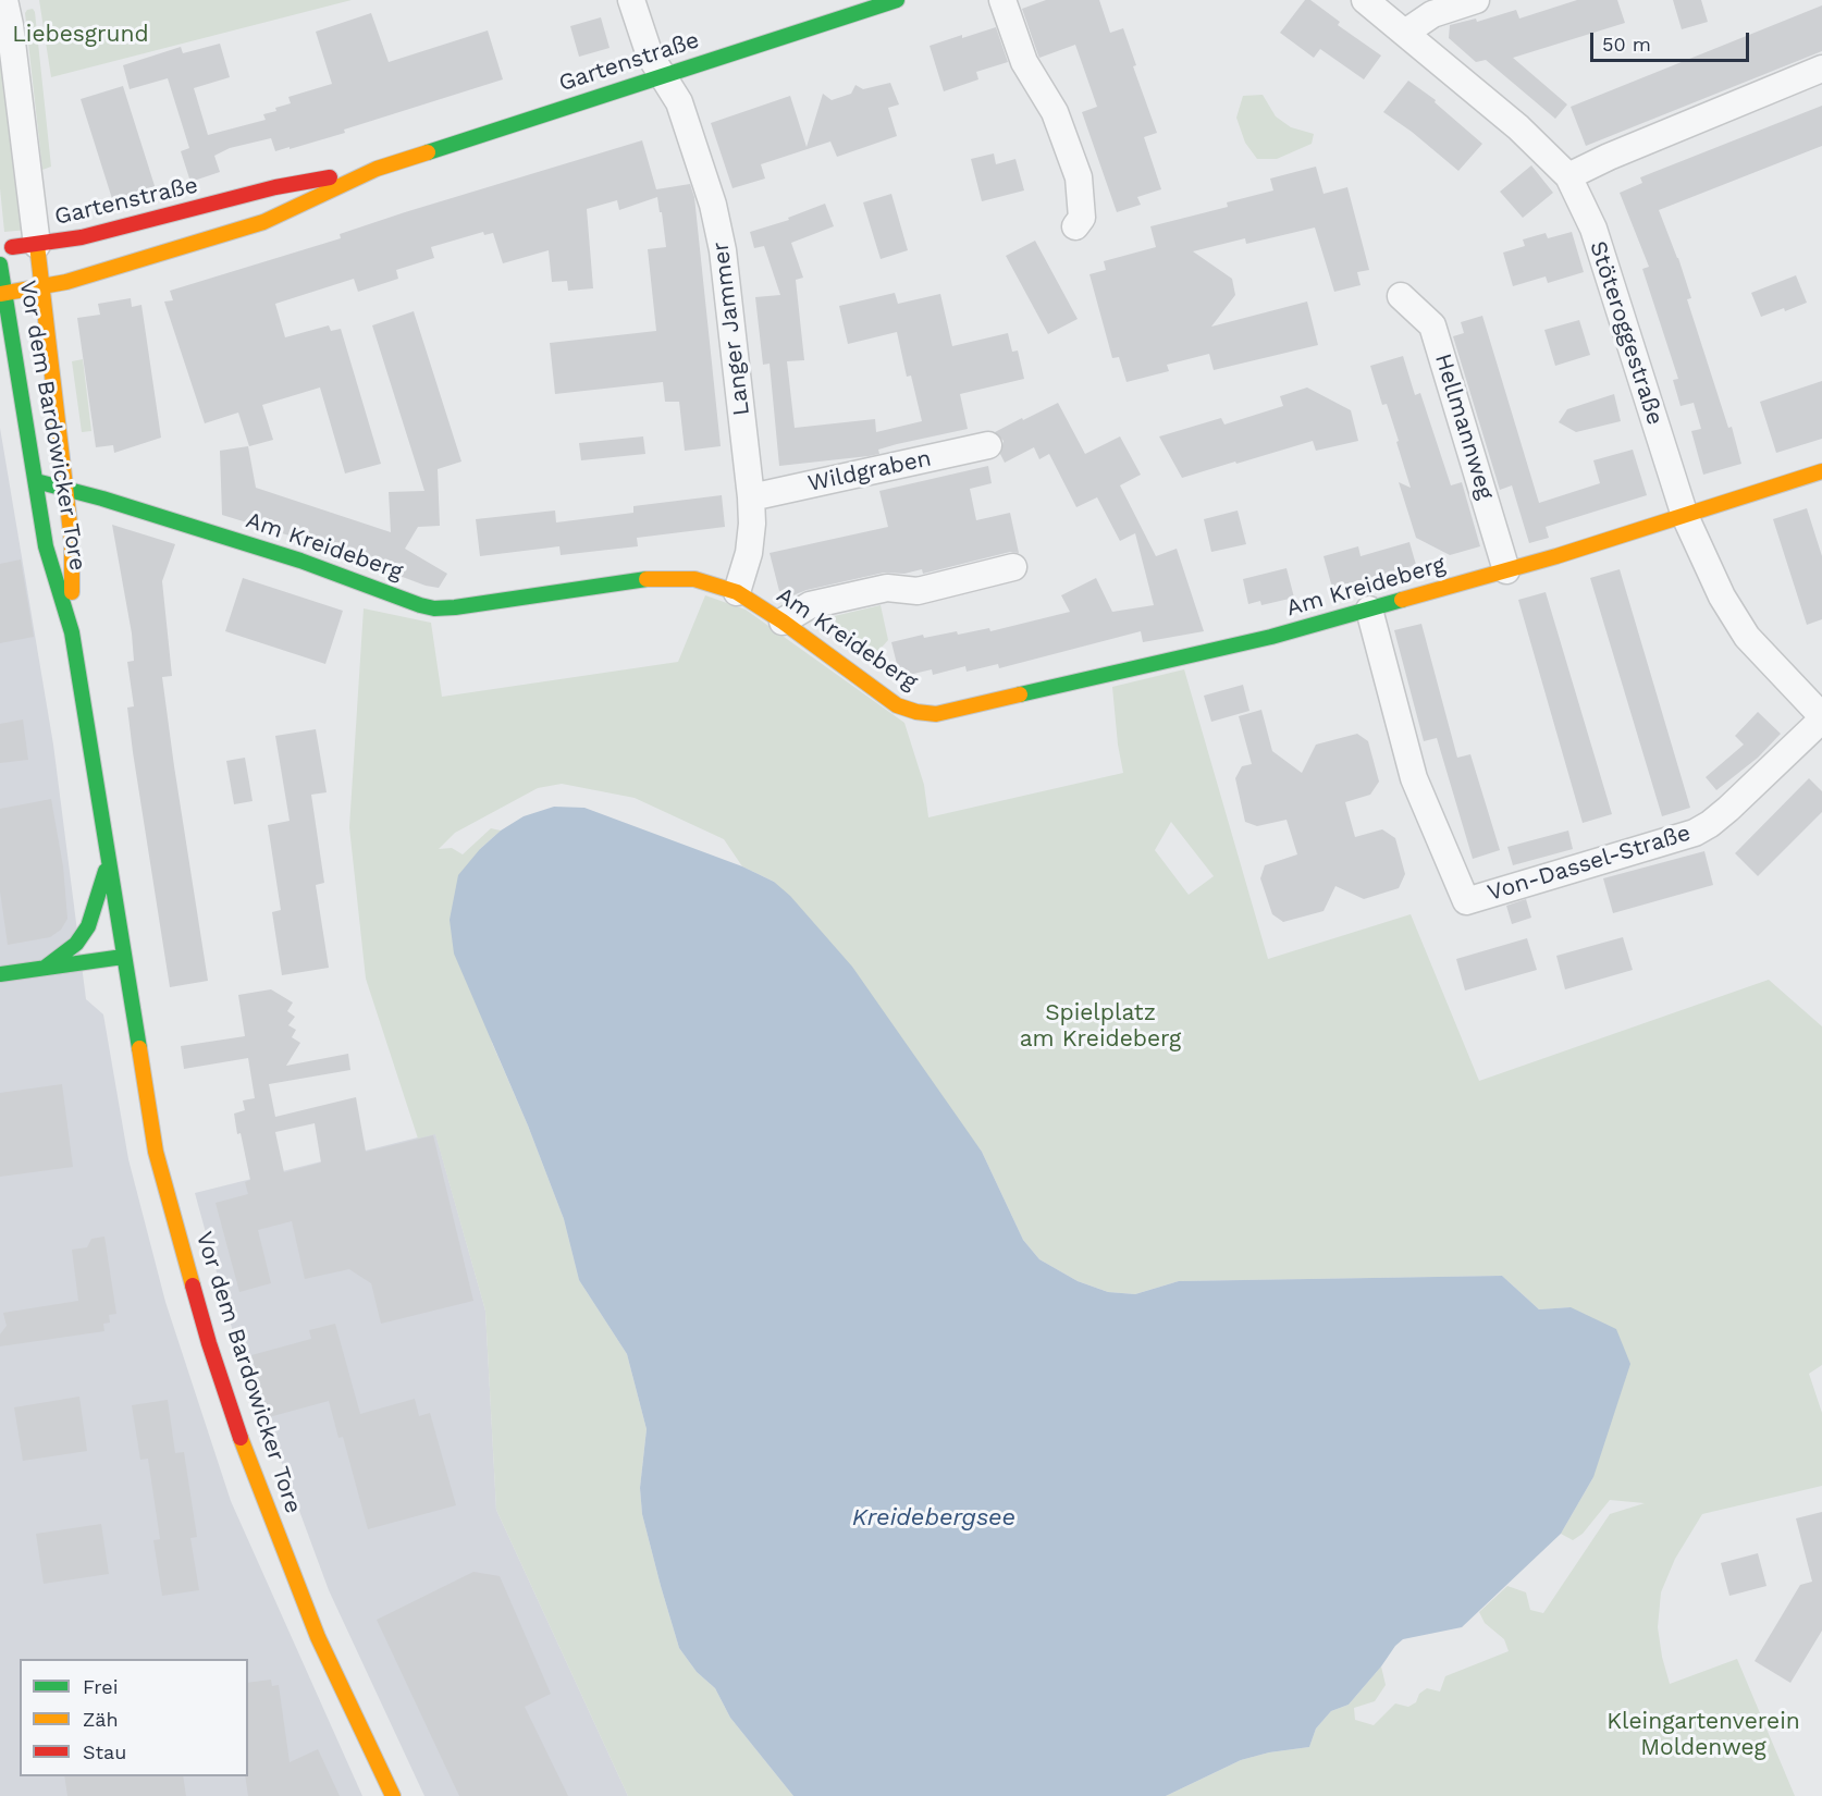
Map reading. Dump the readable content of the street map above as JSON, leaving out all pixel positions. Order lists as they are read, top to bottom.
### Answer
{
  "streets": {
    "main road": ["Gartenstraße", "Vor dem Bardowicker Tore", "Am Kreideberg"],
    "street": [
      "Langer Jammer",
      "Stöteroggestraße",
      "Hellmannweg",
      "Wildgraben",
      "Von-Dassel-Straße"
    ]
  },
  "crossings": [
    ["Gartenstraße", "Langer Jammer"],
    ["Gartenstraße", "Vor dem Bardowicker Tore"],
    ["Langer Jammer", "Wildgraben"],
    ["Langer Jammer", "Am Kreideberg"],
    ["Stöteroggestraße", "Am Kreideberg"],
    ["Stöteroggestraße", "Von-Dassel-Straße"],
    ["Vor dem Bardowicker Tore", "Am Kreideberg"],
    ["Hellmannweg", "Am Kreideberg"],
    ["Am Kreideberg", "Von-Dassel-Straße"]
  ],
  "water": ["Kreidebergsee"],
  "parks": ["Liebesgrund", "Spielplatz am Kreideberg", "Kleingartenverein Moldenweg"],
  "legend": ["Frei", "Zäh", "Stau"],
  "scale_bar": "50 m"
}
